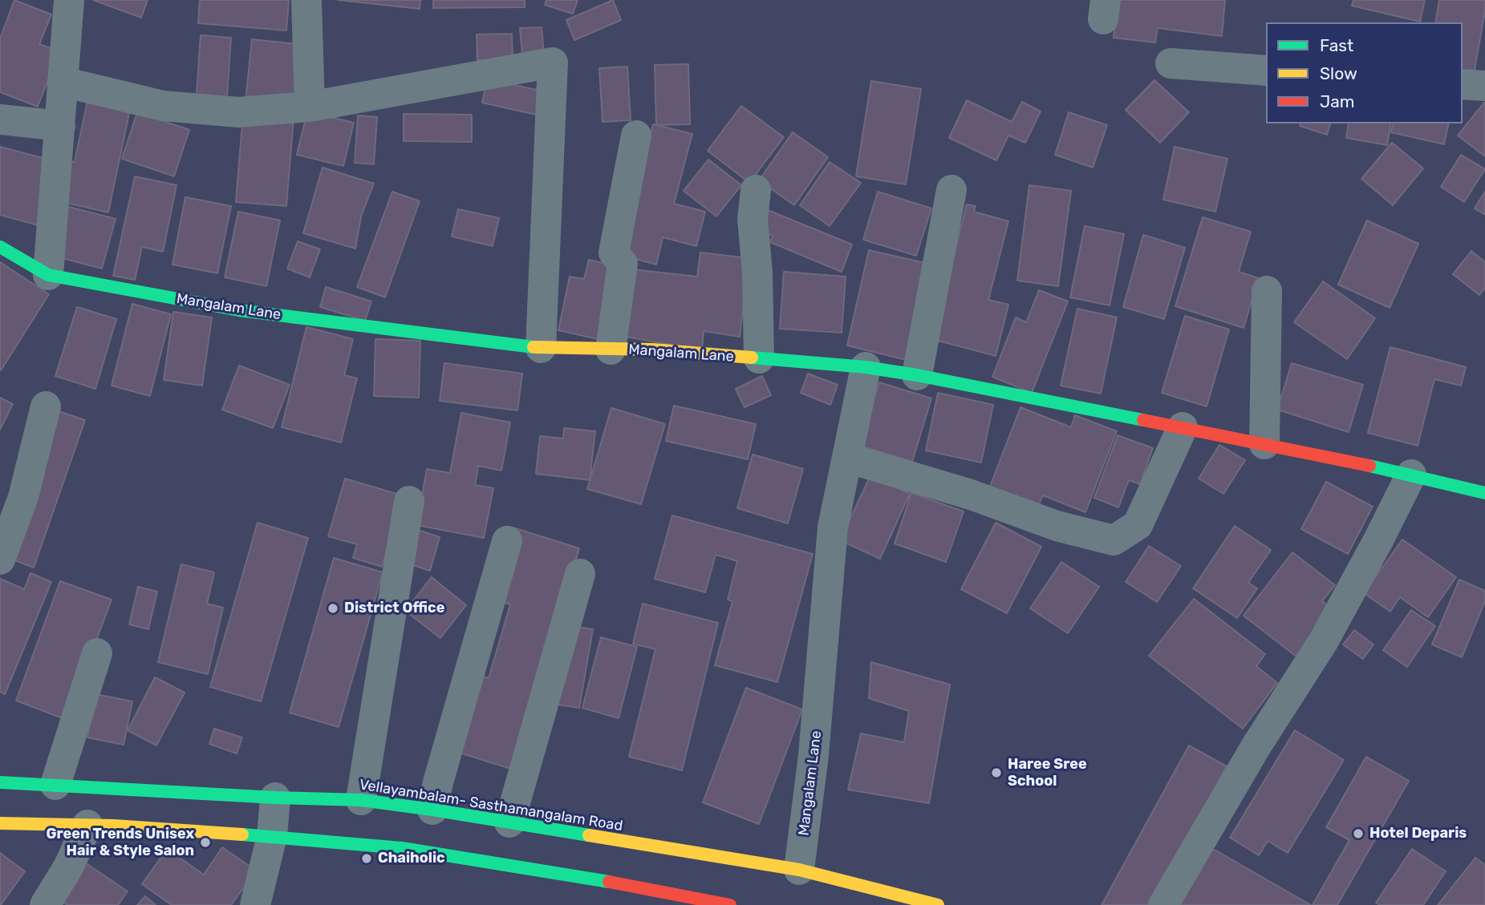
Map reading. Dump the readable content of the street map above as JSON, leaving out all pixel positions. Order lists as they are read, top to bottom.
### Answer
{
  "streets": {
    "main road": ["Mangalam Lane", "Vellayambalam- Sasthamangalam Road"]
  },
  "crossings": [
    ["Mangalam Lane", "Vellayambalam- Sasthamangalam Road"]
  ],
  "places": [
    "District Office",
    "Haree Sree School",
    "Hotel Deparis",
    "Green Trends Unisex Hair & Style Salon",
    "Chaiholic"
  ],
  "legend": ["Fast", "Slow", "Jam"]
}
